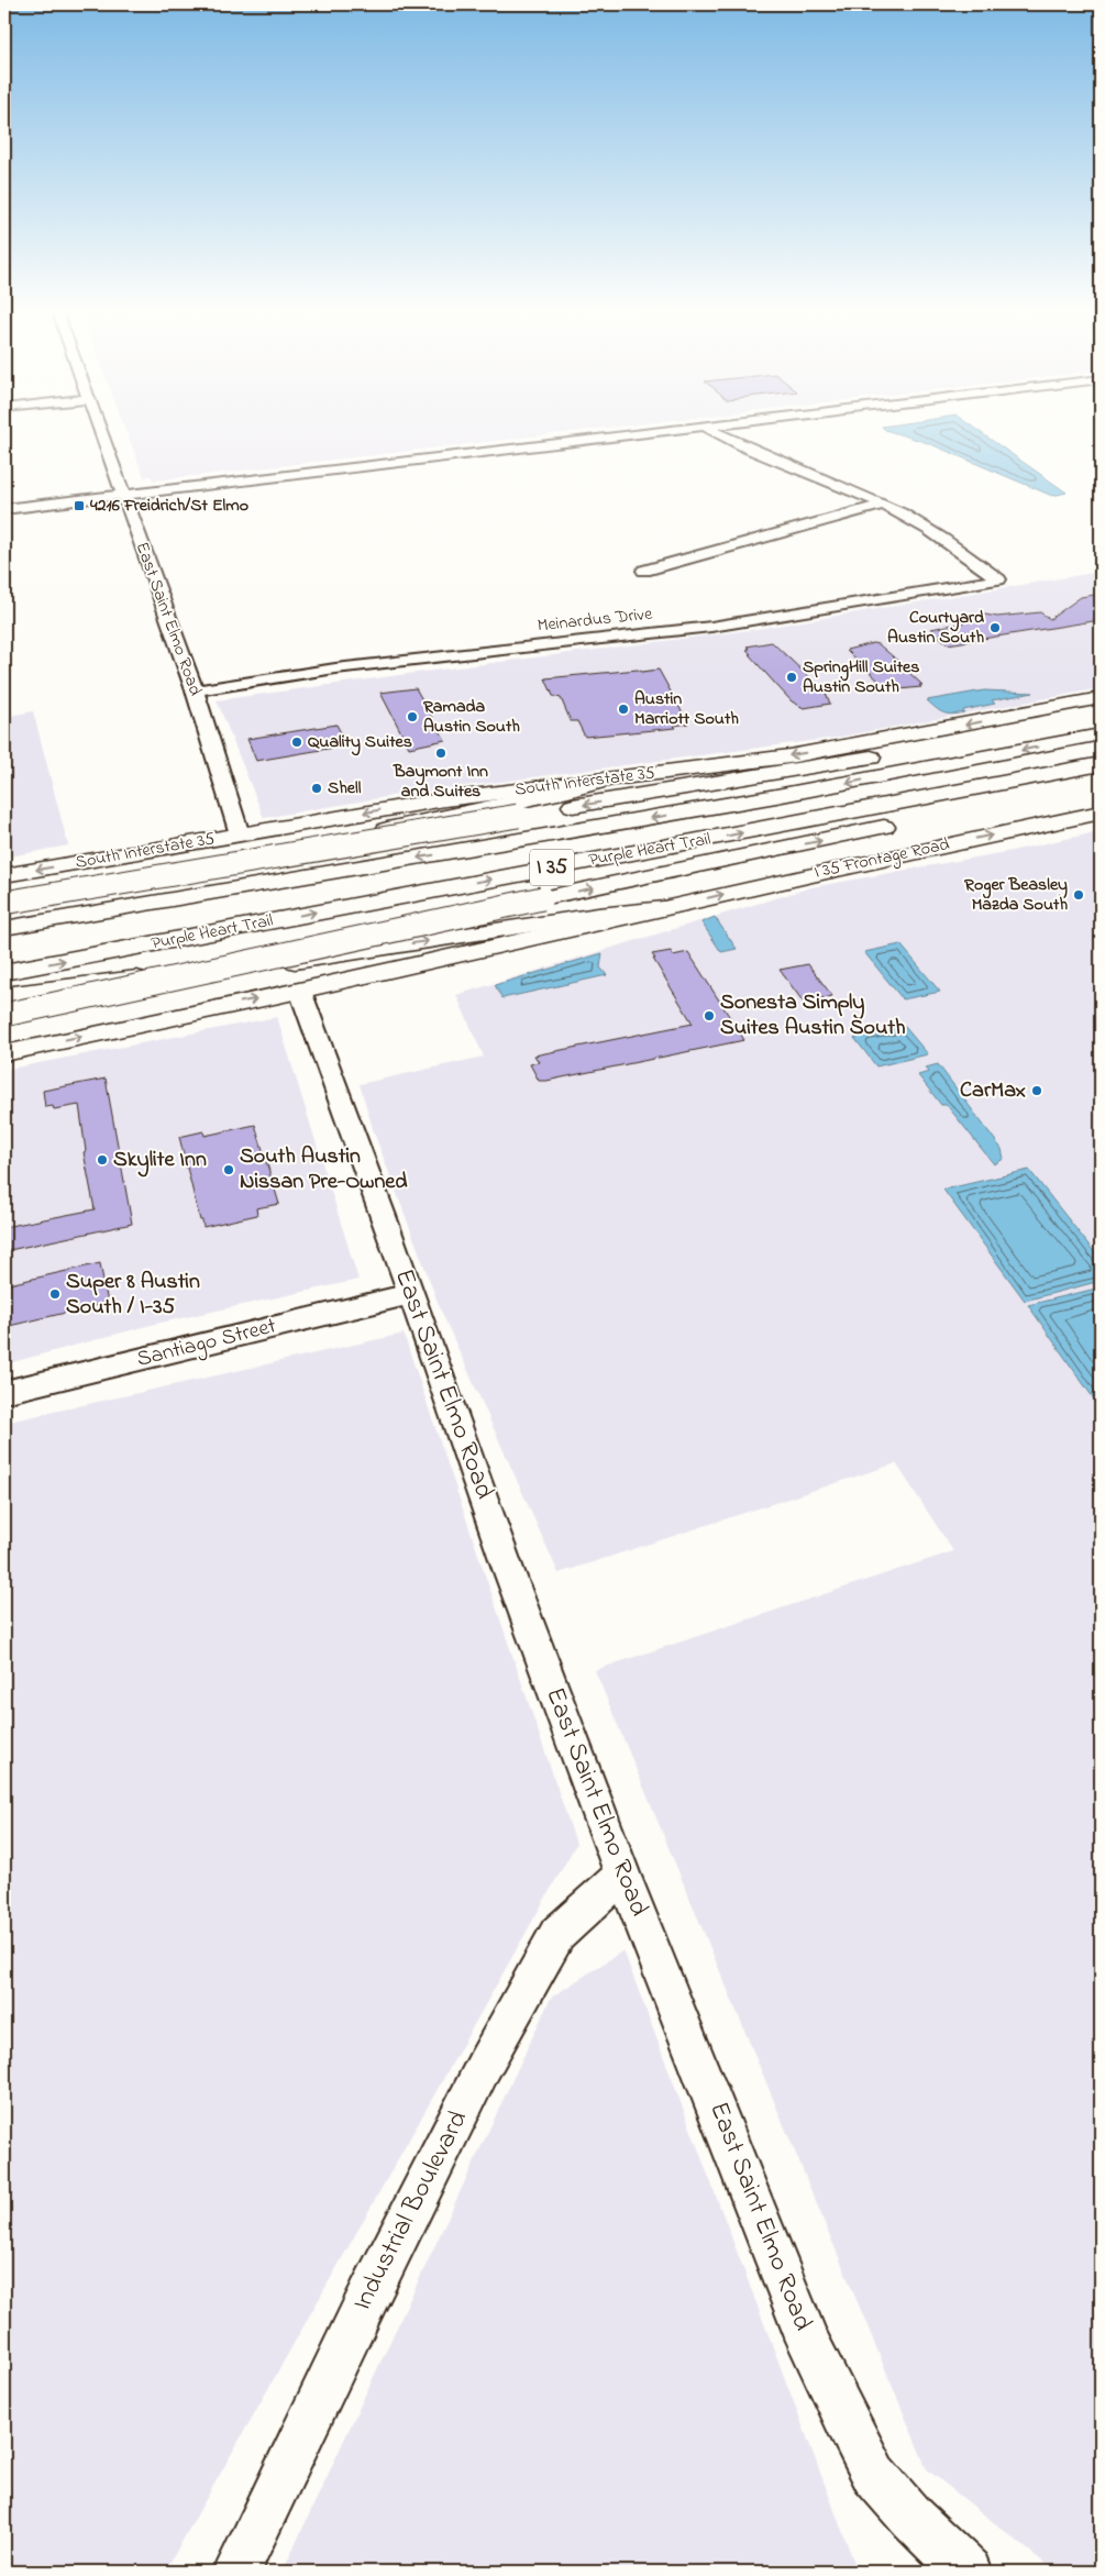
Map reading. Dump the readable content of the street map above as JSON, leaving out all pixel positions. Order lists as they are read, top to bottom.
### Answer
{
  "streets": {
    "main road": [
      "South Interstate 35",
      "Purple Heart Trail",
      "I 35 Frontage Road",
      "I 35"
    ],
    "street": [
      "East Saint Elmo Road",
      "Meinardus Drive",
      "Santiago Street",
      "Industrial Boulevard"
    ]
  },
  "crossings": [
    ["East Saint Elmo Road", "Meinardus Drive"],
    ["East Saint Elmo Road", "South Interstate 35"],
    ["East Saint Elmo Road", "Santiago Street"],
    ["East Saint Elmo Road", "Industrial Boulevard"]
  ],
  "places": {
    "transit": ["4216 Freidrich/St Elmo"],
    "other": [
      "Courtyard Austin South",
      "SpringHill Suites Austin South",
      "Austin Marriott South",
      "Ramada Austin South",
      "Quality Suites",
      "Baymont Inn and Suites",
      "Shell",
      "Roger Beasley Mazda South",
      "Sonesta Simply Suites Austin South",
      "CarMax",
      "Skylite Inn",
      "South Austin Nissan Pre-Owned",
      "Super 8 Austin South / I-35"
    ]
  }
}
